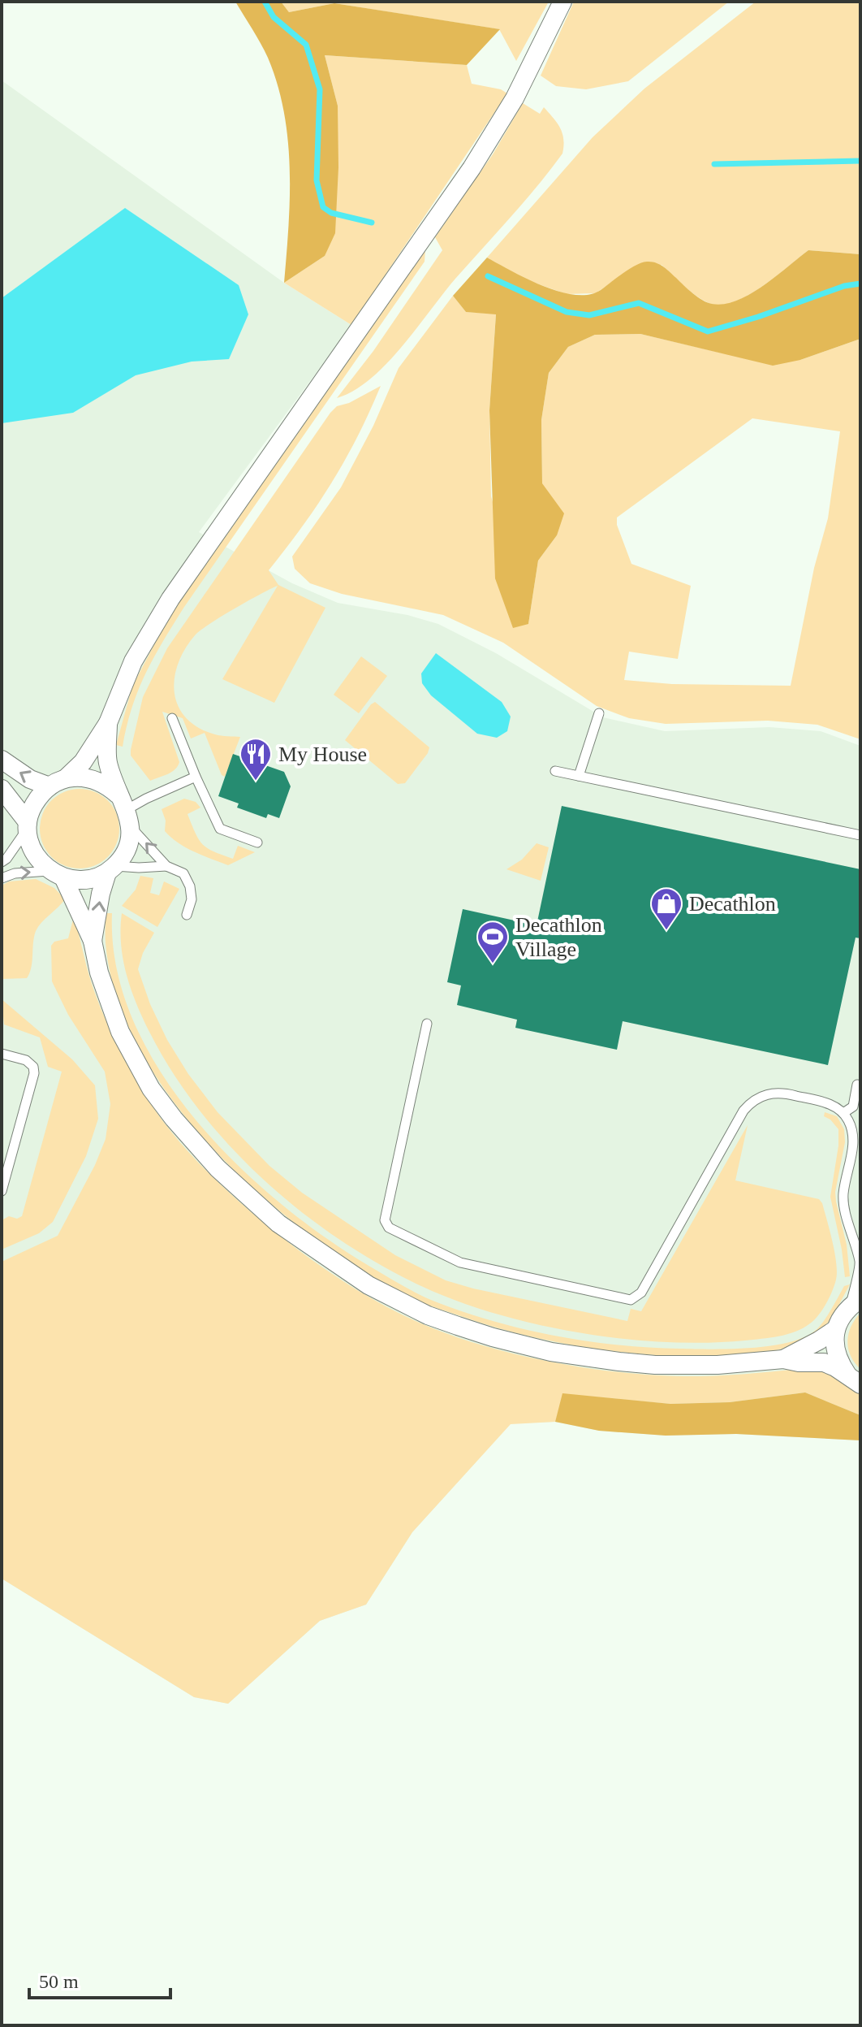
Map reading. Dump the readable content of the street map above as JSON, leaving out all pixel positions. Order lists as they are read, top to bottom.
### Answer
{
  "places": {
    "restaurant": ["My House"],
    "shop": ["Decathlon"],
    "sports": ["Decathlon Village"]
  },
  "scale_bar": "50 m"
}
